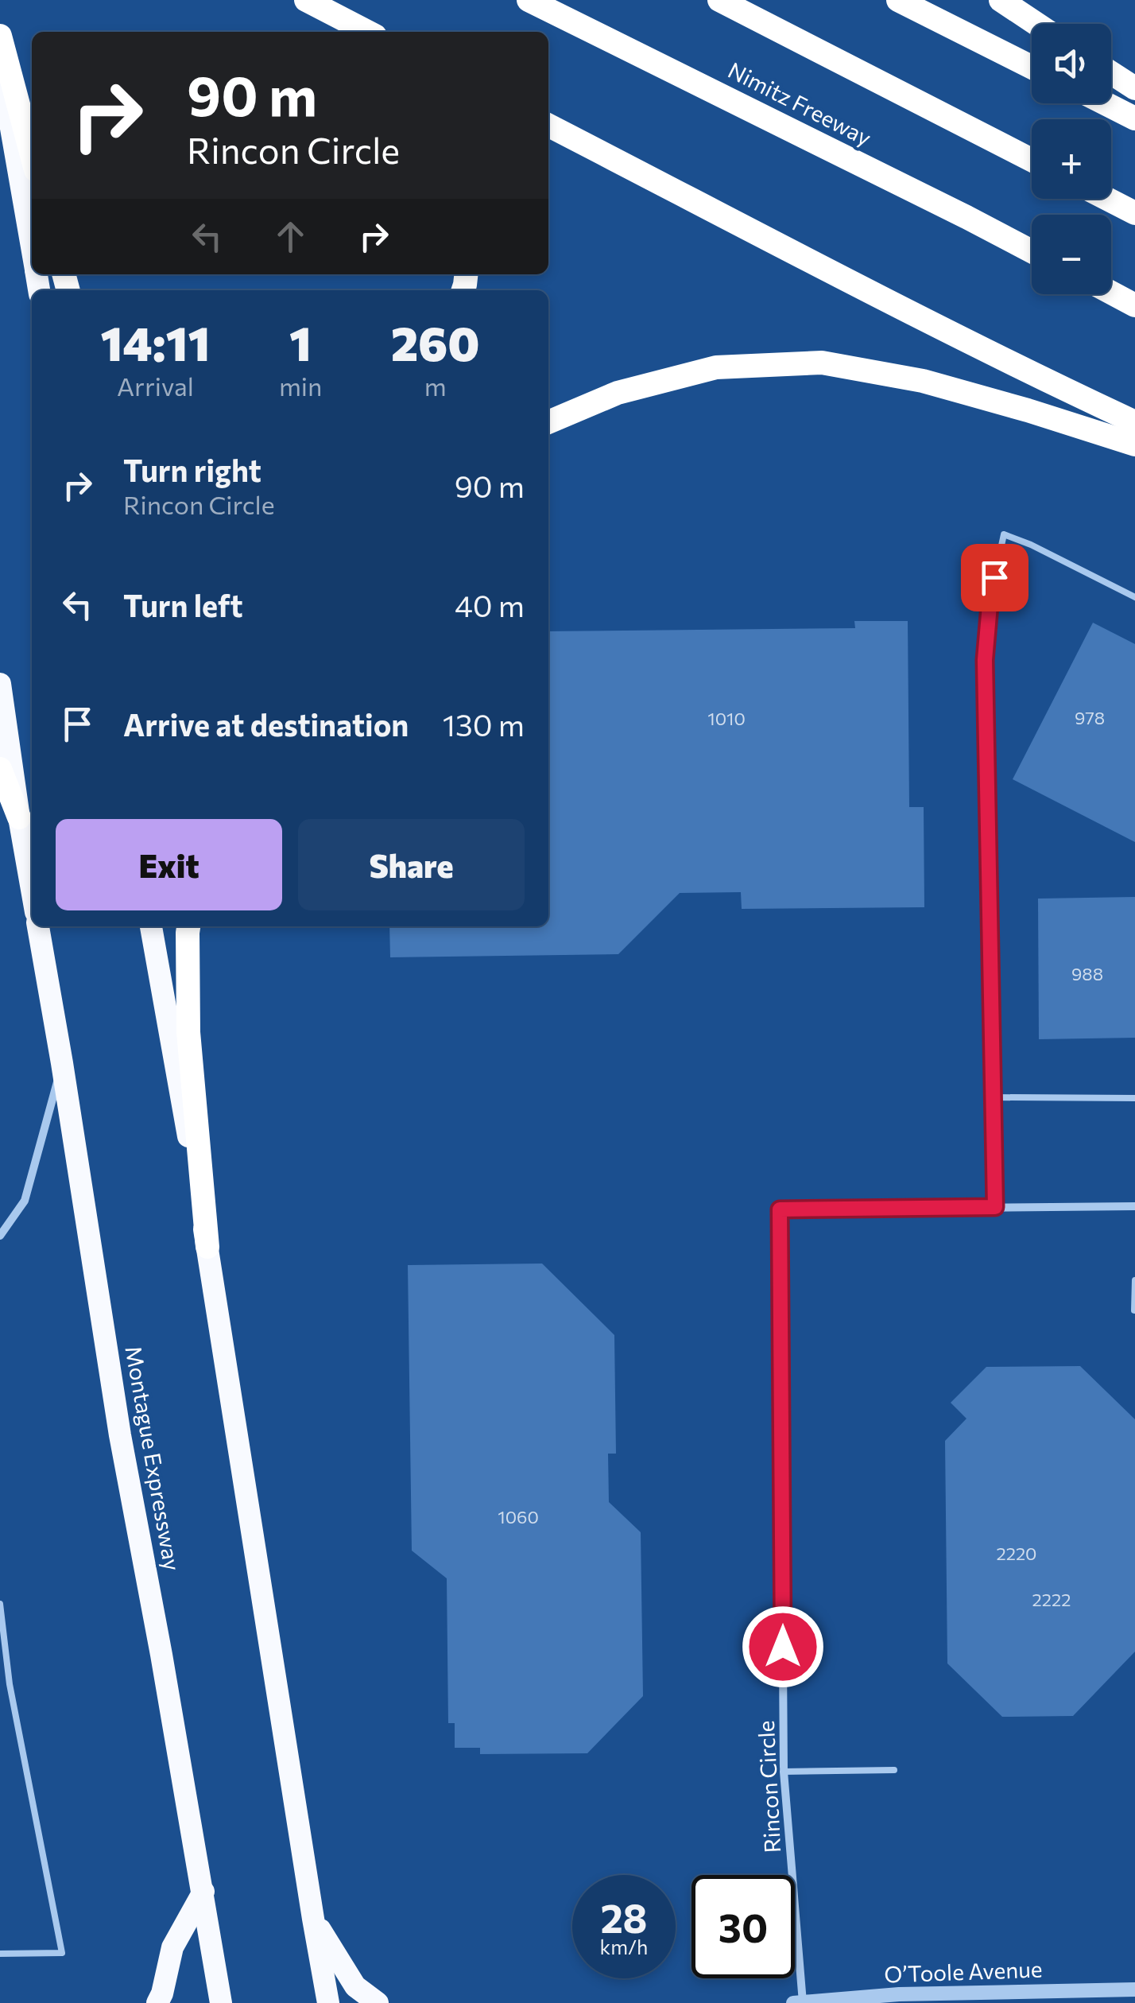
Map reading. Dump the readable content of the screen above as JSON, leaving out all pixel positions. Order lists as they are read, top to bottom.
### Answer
{
  "streets": {
    "highway": ["Nimitz Freeway", "Montague Expressway"],
    "street": ["Rincon Circle", "O’Toole Avenue"]
  },
  "crossings": [
    ["Rincon Circle", "O’Toole Avenue"]
  ],
  "house_numbers": [
    "978",
    "1010",
    "988",
    "1060",
    "2220",
    "2222"
  ],
  "page": {
    "map_buttons": ["+", "−"],
    "turn": ["90 m", "Rincon Circle"],
    "eta": [
      "14:11",
      "Arrival",
      "1",
      "min",
      "260",
      "m"
    ],
    "list": [
      {
        "name": "Turn right",
        "note": "Rincon Circle",
        "value": "90 m"
      },
      {
        "name": "Turn left",
        "value": "40 m"
      },
      {
        "name": "Arrive at destination",
        "value": "130 m"
      }
    ],
    "buttons": ["Exit", "Share"],
    "speed": "28 km/h",
    "limit": "30"
  }
}
